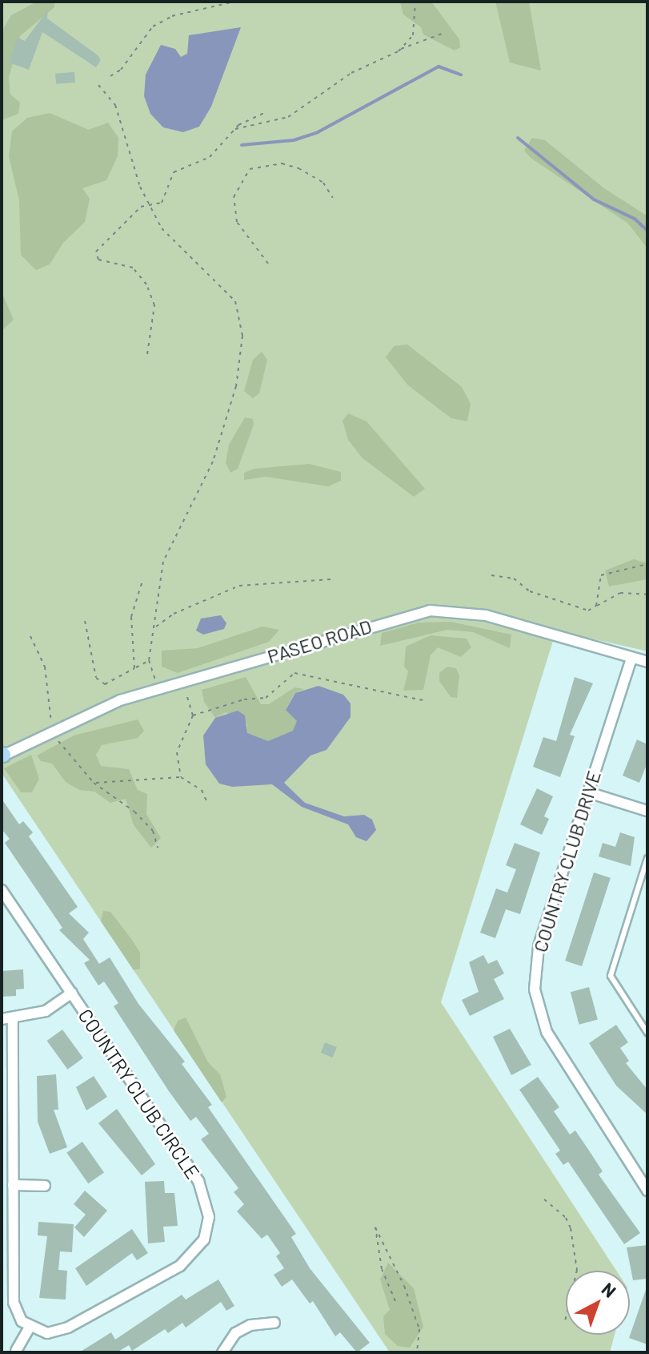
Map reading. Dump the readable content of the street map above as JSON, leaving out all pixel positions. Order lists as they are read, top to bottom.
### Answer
{
  "streets": {
    "street": ["PASEO ROAD", "COUNTRY CLUB DRIVE", "COUNTRY CLUB CIRCLE"]
  },
  "crossings": [
    ["PASEO ROAD", "COUNTRY CLUB DRIVE"]
  ],
  "north": "top right"
}
